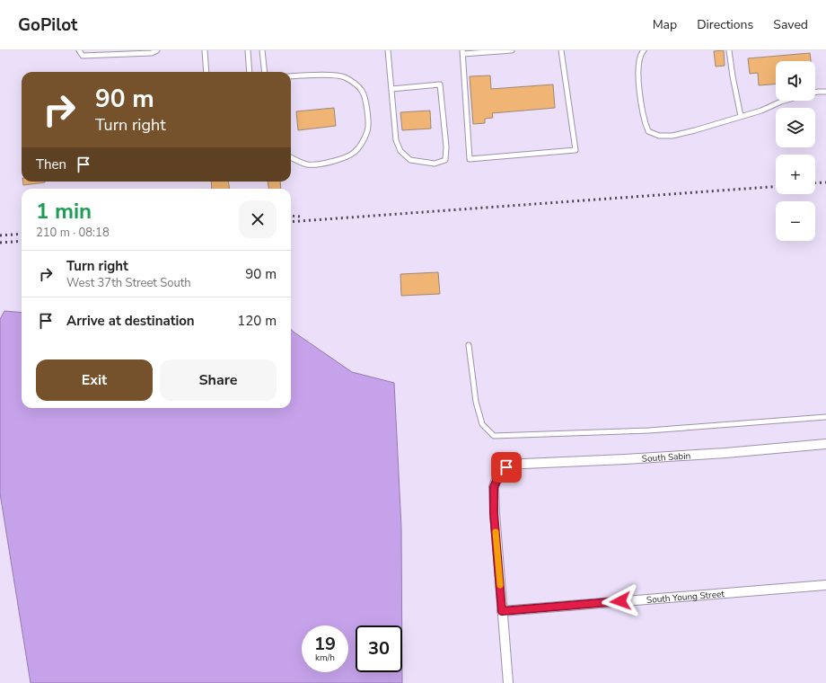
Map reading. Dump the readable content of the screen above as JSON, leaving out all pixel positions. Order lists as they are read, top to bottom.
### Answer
{
  "streets": {
    "street": ["South Sabin", "South Young Street"]
  },
  "crossings": [
    ["South Sabin", "South Young Street"]
  ],
  "page": {
    "header": "GoPilot",
    "nav": ["Map", "Directions", "Saved"],
    "map_buttons": ["+", "−"],
    "turn": ["90 m", "Turn right"],
    "then": "Then",
    "heading": ["1 min", "210 m · 08:18"],
    "list": [
      {
        "name": "Turn right",
        "note": "West 37th Street South",
        "value": "90 m"
      },
      {
        "name": "Arrive at destination",
        "value": "120 m"
      }
    ],
    "buttons": ["Exit", "Share"],
    "speed": "19 km/h",
    "limit": "30"
  }
}
